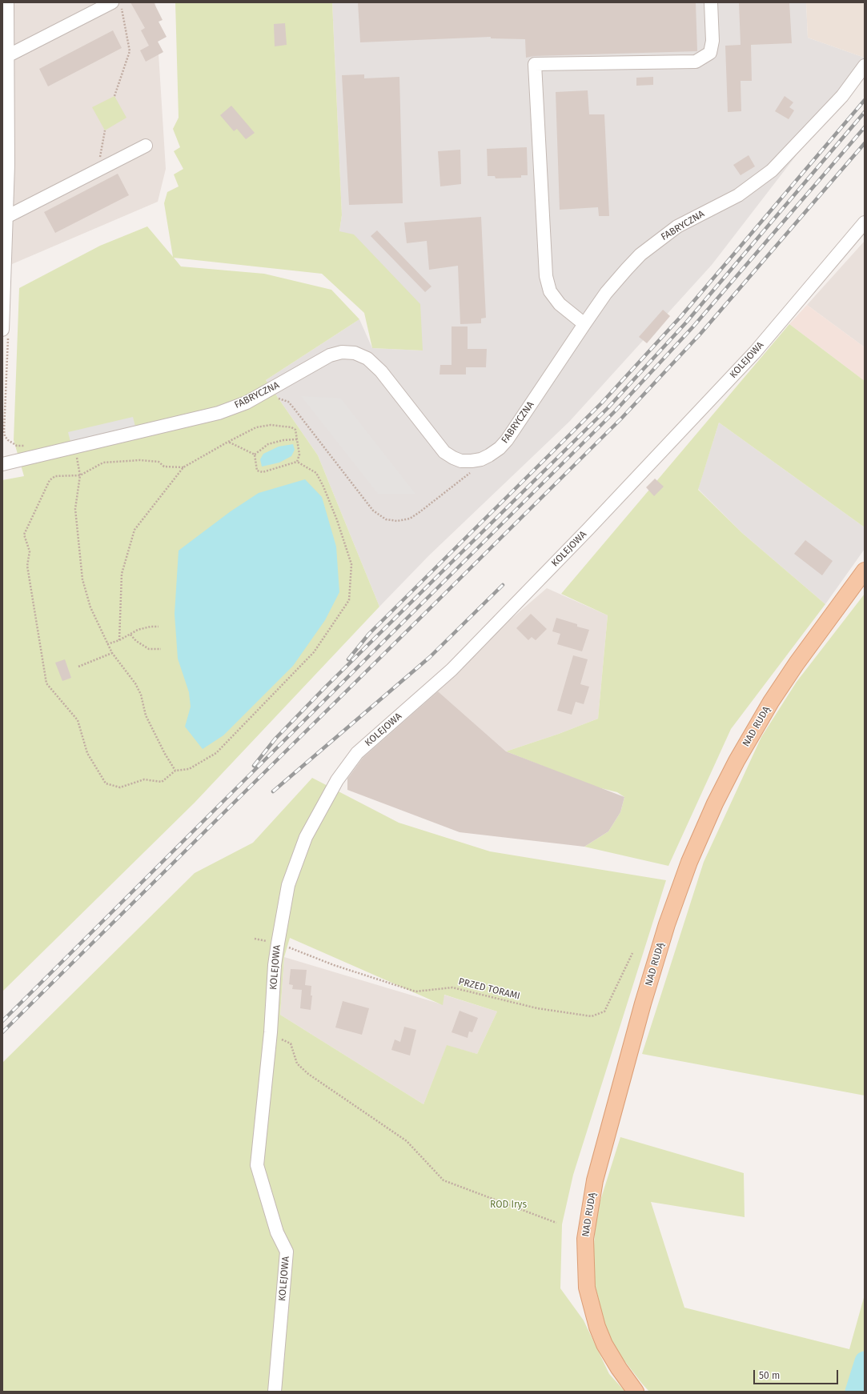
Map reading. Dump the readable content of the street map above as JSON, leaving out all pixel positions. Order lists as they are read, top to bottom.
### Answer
{
  "streets": {
    "main road": ["NAD RUDĄ"],
    "street": ["FABRYCZNA", "KOLEJOWA"],
    "path": ["PRZED TORAMI"]
  },
  "crossings": [
    ["KOLEJOWA", "PRZED TORAMI"]
  ],
  "parks": ["ROD Irys"],
  "scale_bar": "50 m"
}
